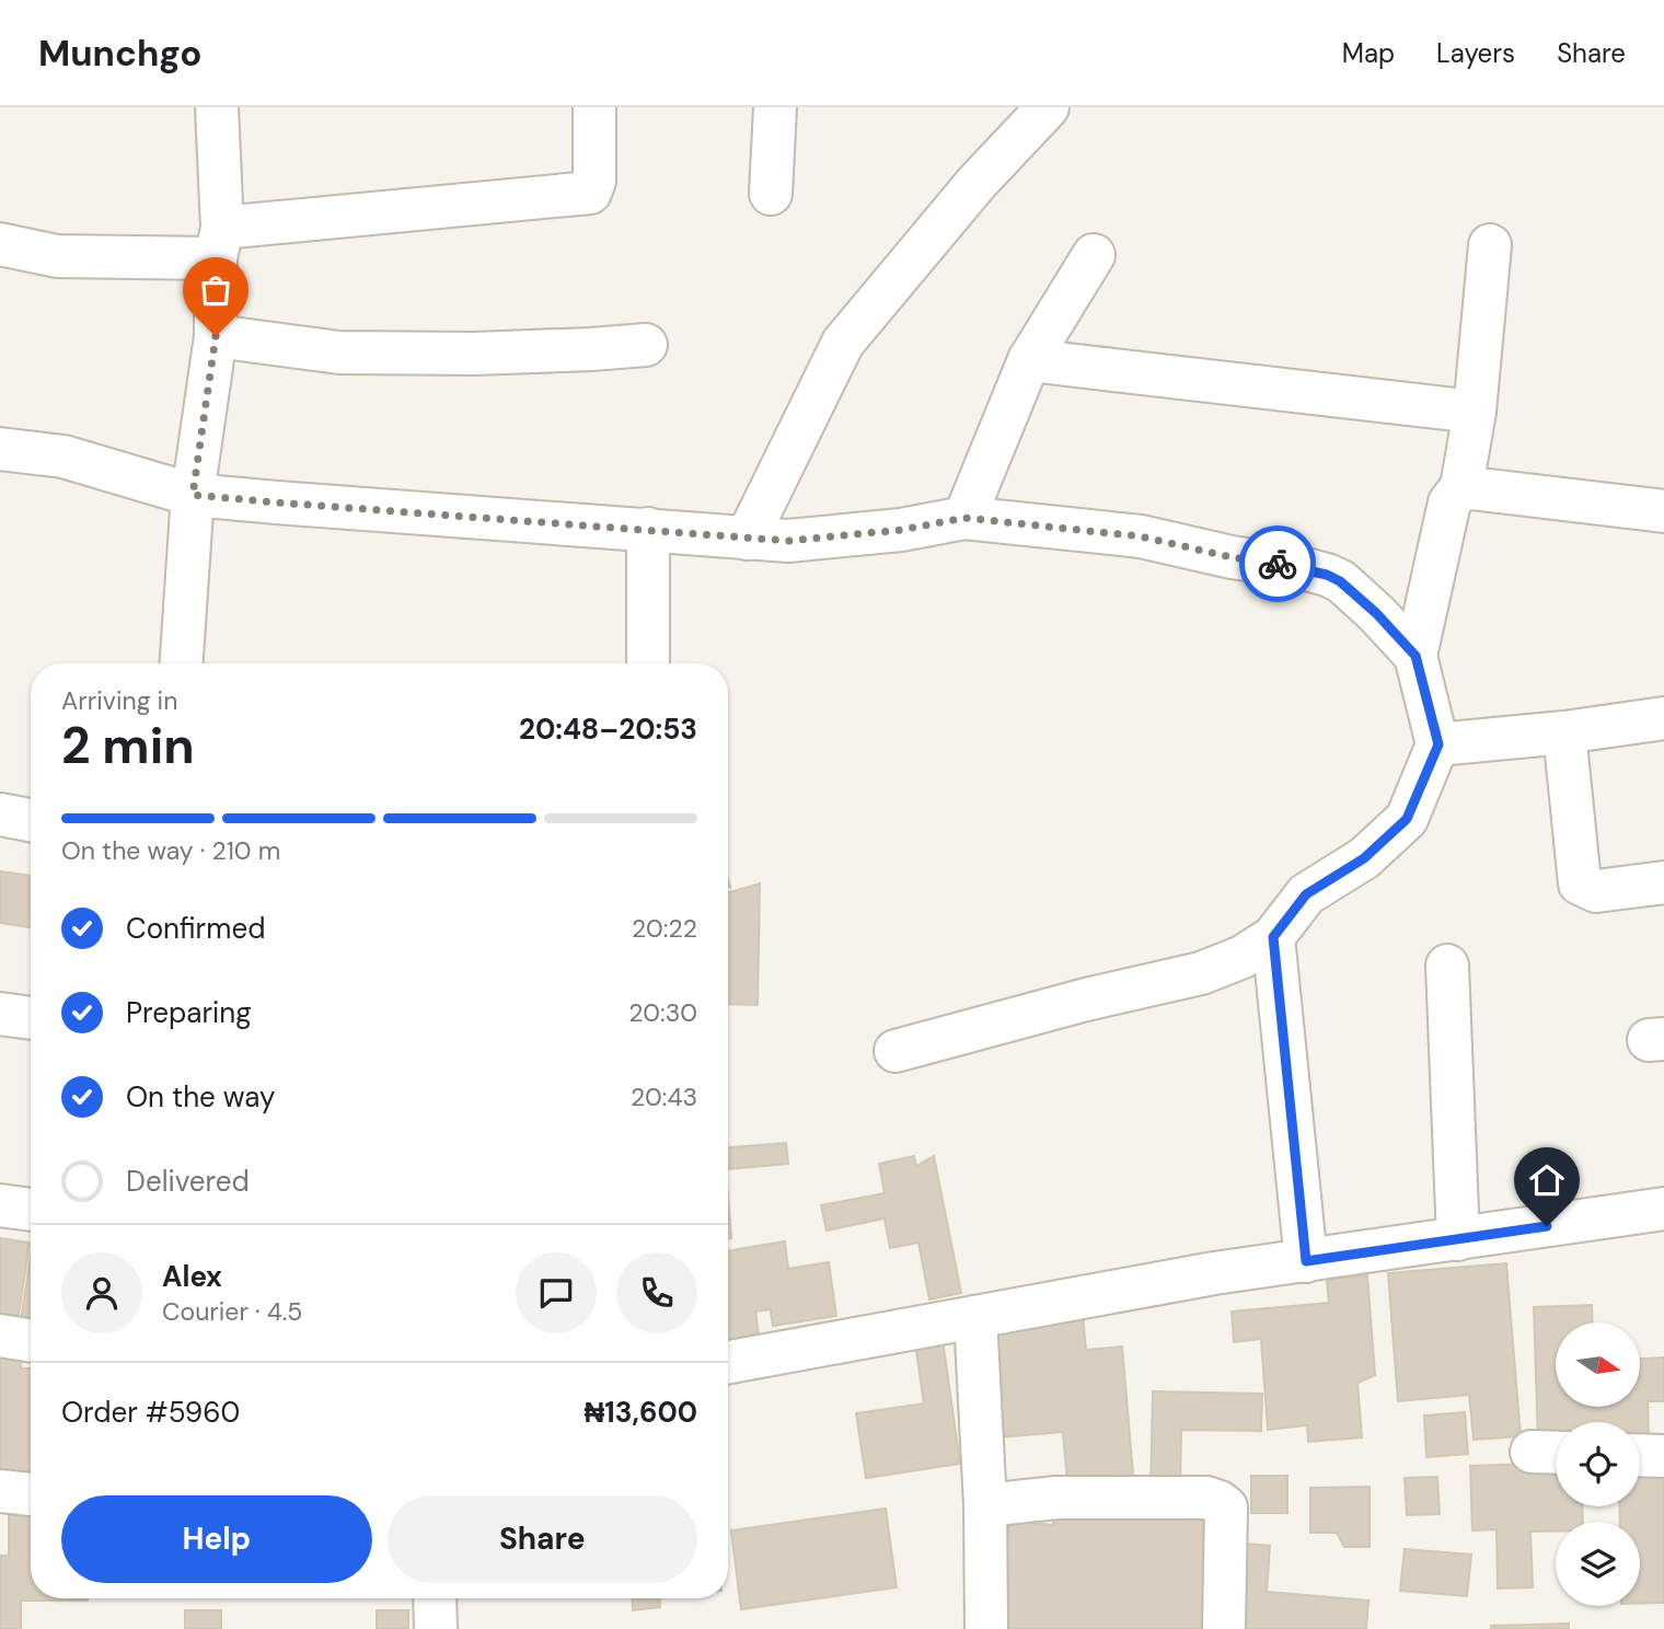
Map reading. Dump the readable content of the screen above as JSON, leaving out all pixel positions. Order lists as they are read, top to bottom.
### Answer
{
  "north": "right",
  "page": {
    "header": "Munchgo",
    "nav": ["Map", "Layers", "Share"],
    "heading": ["2 min", "Arriving in", "20:48–20:53"],
    "panel": [
      "Alex",
      "Courier · 4.5",
      "Order #5960",
      "₦13,600"
    ],
    "bar": "On the way · 210 m",
    "list": [
      ["Confirmed", "20:22"],
      ["Preparing", "20:30"],
      ["On the way", "20:43"],
      "Delivered"
    ],
    "buttons": ["Help", "Share"]
  }
}
